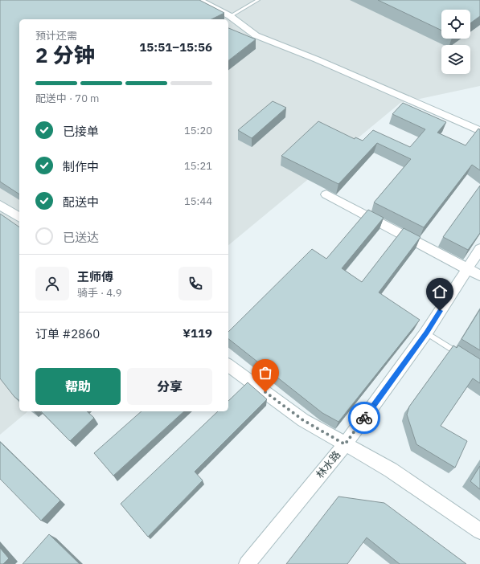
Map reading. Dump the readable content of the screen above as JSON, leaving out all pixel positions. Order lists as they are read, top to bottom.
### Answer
{
  "streets": {
    "street": ["林水路"]
  },
  "page": {
    "heading": ["2 分钟", "预计还需", "15:51–15:56"],
    "panel": [
      "王师傅",
      "骑手 · 4.9",
      "订单 #2860",
      "¥119"
    ],
    "bar": "配送中 · 70 m",
    "list": [
      ["已接单", "15:20"],
      ["制作中", "15:21"],
      ["配送中", "15:44"],
      "已送达"
    ],
    "buttons": ["帮助", "分享"]
  }
}
